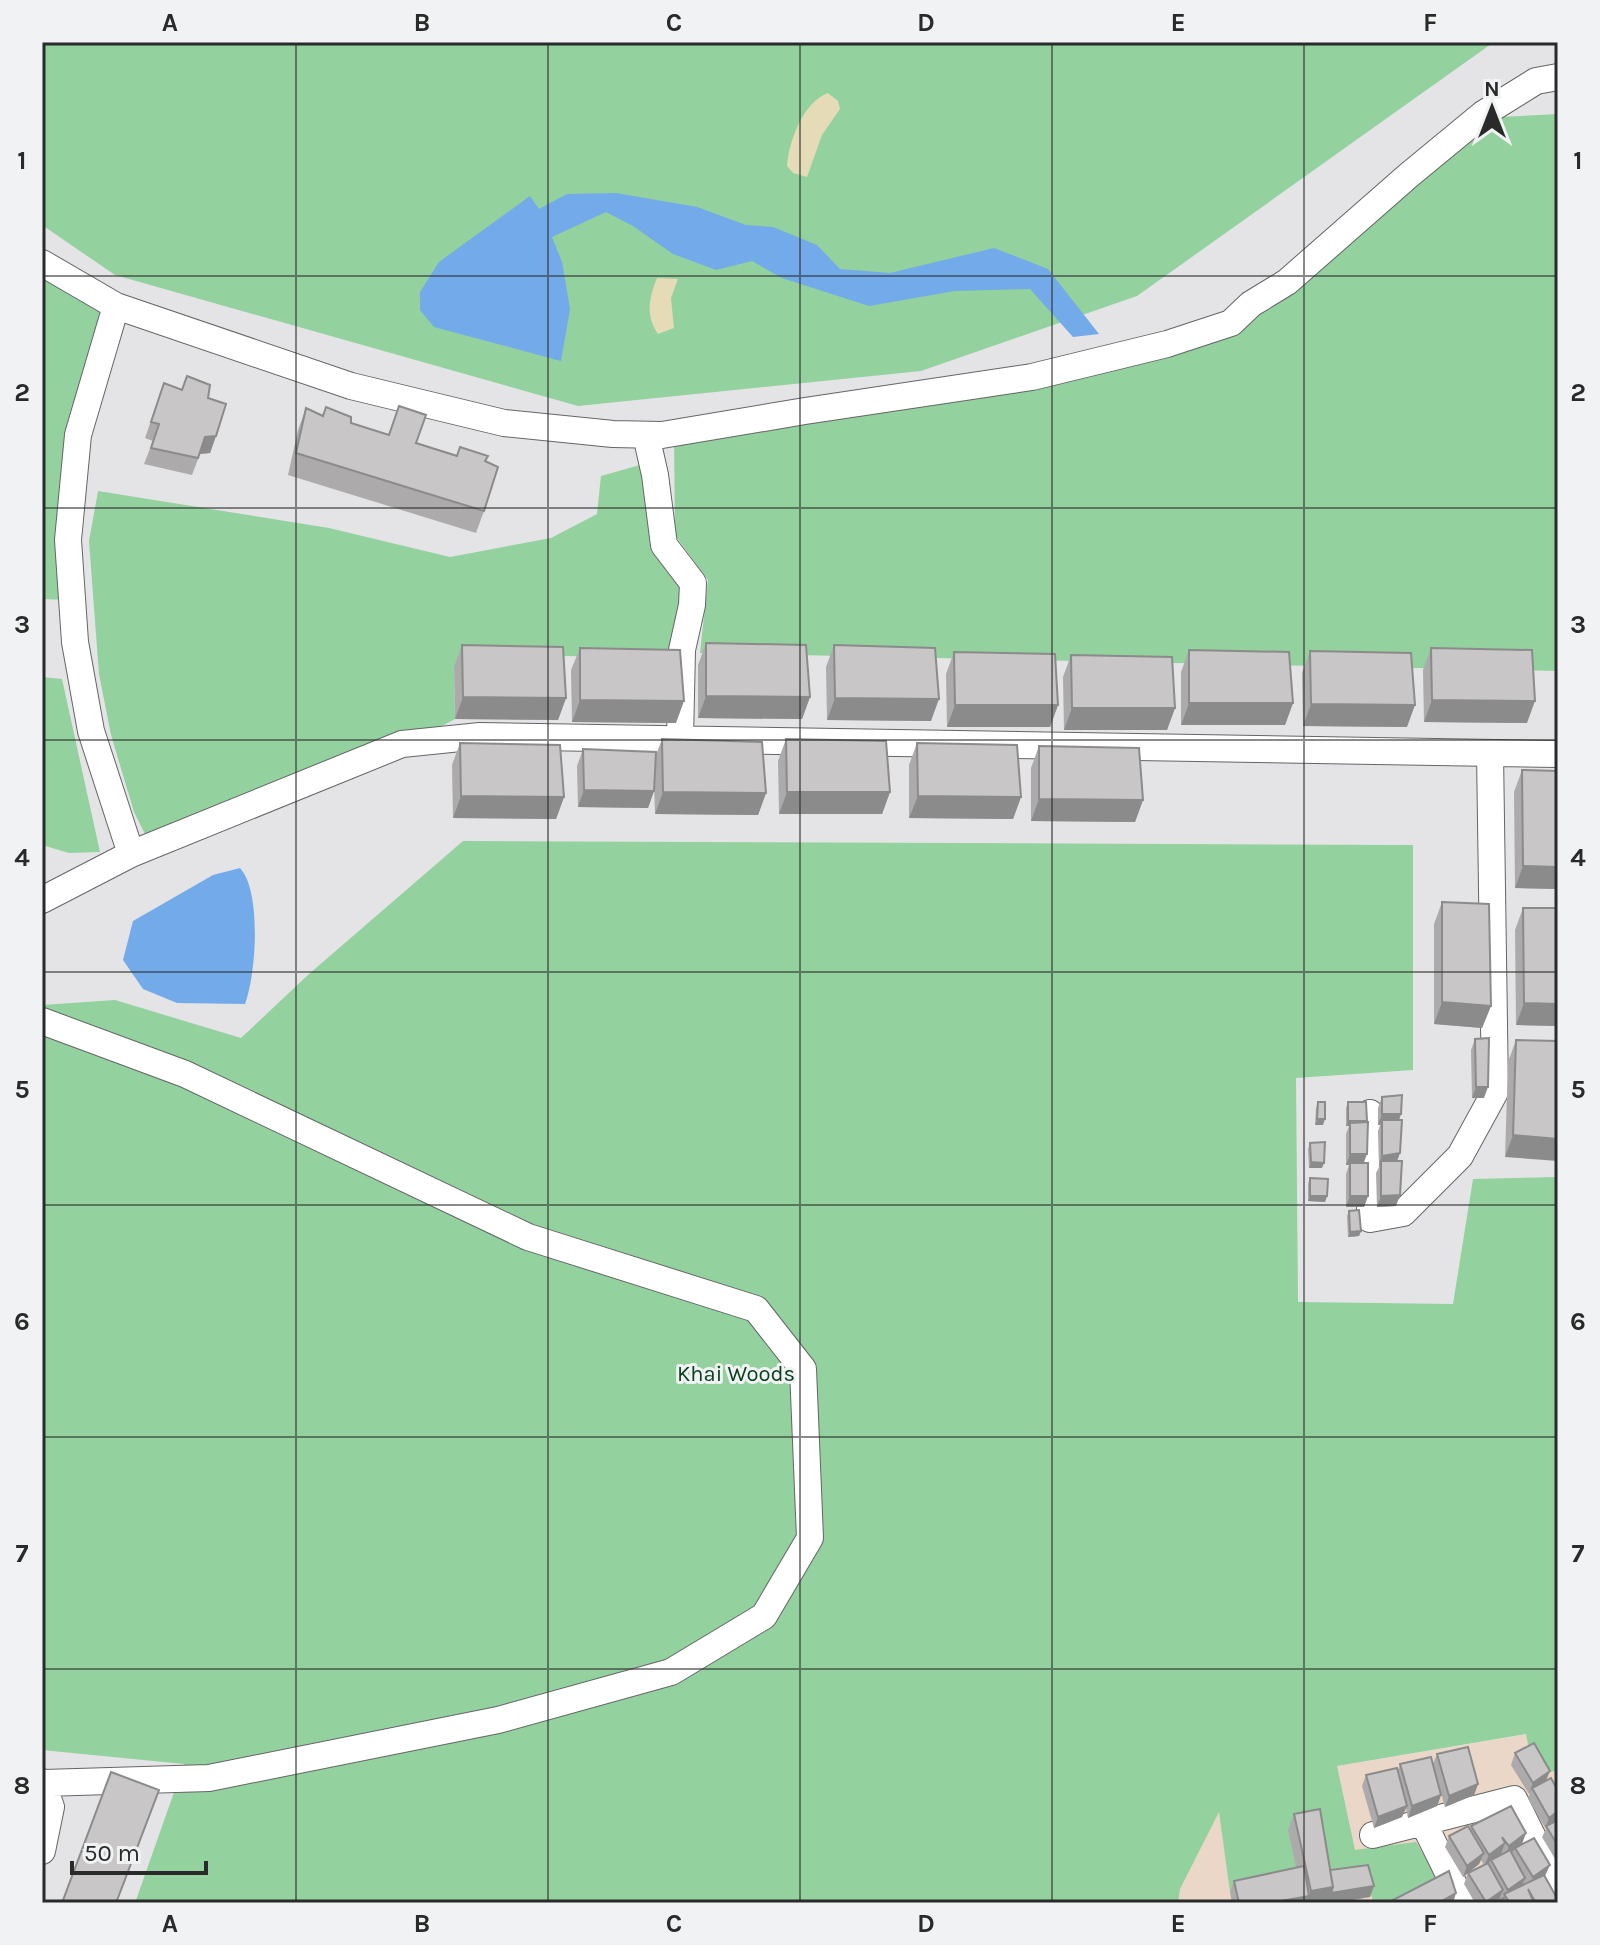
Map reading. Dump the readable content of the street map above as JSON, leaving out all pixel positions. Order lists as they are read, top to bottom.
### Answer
{
  "parks": ["Khai Woods"],
  "scale_bar": "50 m",
  "north": "top",
  "grid": {
    "columns": [
      "A",
      "B",
      "C",
      "D",
      "E",
      "F"
    ],
    "rows": [
      "1",
      "2",
      "3",
      "4",
      "5",
      "6",
      "7",
      "8"
    ]
  }
}
